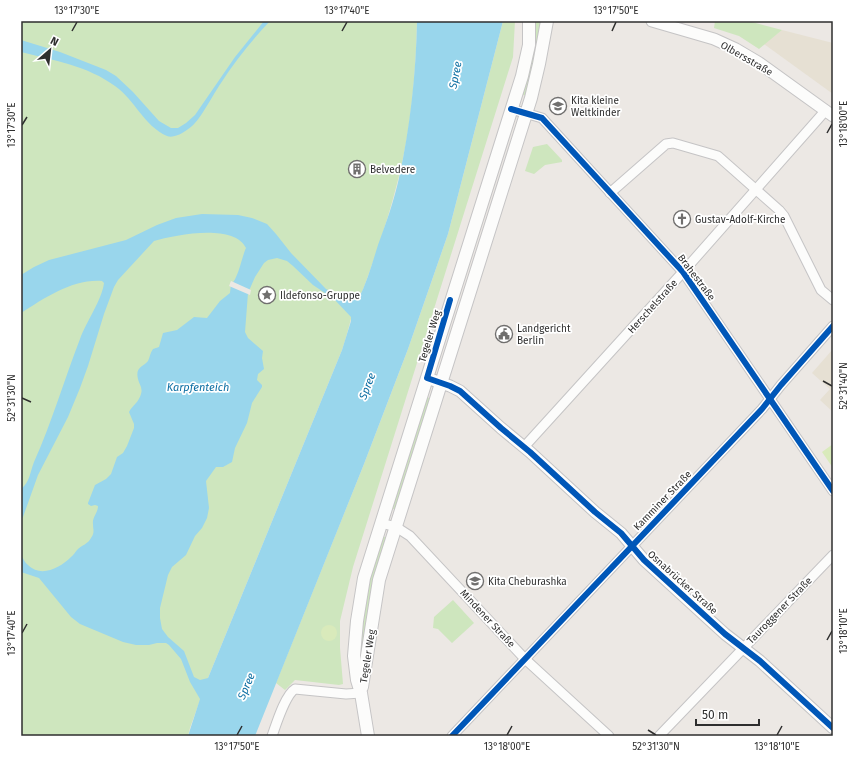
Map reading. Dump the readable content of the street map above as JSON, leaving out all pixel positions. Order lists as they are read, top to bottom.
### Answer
{
  "streets": {
    "main road": ["Tegeler Weg"],
    "street": [
      "Olbersstraße",
      "Brahestraße",
      "Herschelstraße",
      "Kamminer Straße",
      "Osnabrücker Straße",
      "Tauroggener Straße",
      "Mindener Straße"
    ]
  },
  "crossings": [
    ["Olbersstraße", "Herschelstraße"],
    ["Brahestraße", "Herschelstraße"],
    ["Brahestraße", "Tegeler Weg"],
    ["Brahestraße", "Kamminer Straße"],
    ["Herschelstraße", "Osnabrücker Straße"],
    ["Tegeler Weg", "Osnabrücker Straße"],
    ["Tegeler Weg", "Mindener Straße"],
    ["Kamminer Straße", "Osnabrücker Straße"],
    ["Kamminer Straße", "Mindener Straße"],
    ["Osnabrücker Straße", "Tauroggener Straße"]
  ],
  "water": ["Spree", "Karpfenteich"],
  "places": {
    "school or university": ["Kita kleine Weltkinder", "Kita Cheburashka"],
    "building": ["Belvedere"],
    "church": ["Gustav-Adolf-Kirche"],
    "place": ["Ildefonso-Gruppe"],
    "public building": ["Landgericht Berlin"]
  },
  "scale_bar": "50 m",
  "north": "top right",
  "coordinates": [
    "13°17'30\"E",
    "13°17'40\"E",
    "13°17'50\"E",
    "13°18'00\"E",
    "52°31'40\"N",
    "52°31'30\"N",
    "13°18'10\"E"
  ]
}
